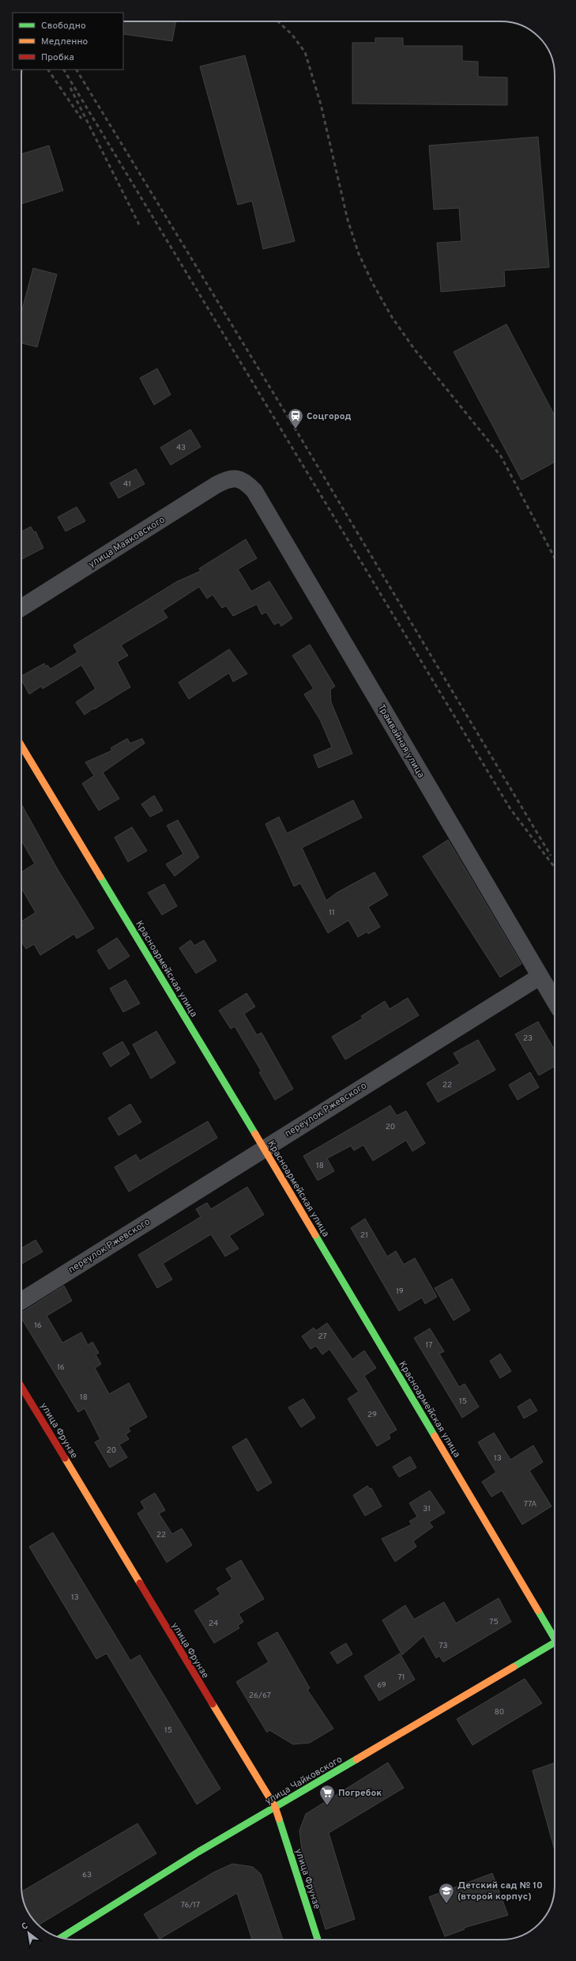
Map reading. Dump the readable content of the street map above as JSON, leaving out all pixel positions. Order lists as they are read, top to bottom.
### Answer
{
  "streets": {
    "street": [
      "улица Маяковского",
      "Трамвайная улица",
      "Красноармейская улица",
      "переулок Ржевского",
      "улица Фрунзе",
      "улица Чайковского"
    ]
  },
  "crossings": [
    ["улица Маяковского", "Трамвайная улица"],
    ["Трамвайная улица", "переулок Ржевского"],
    ["Красноармейская улица", "переулок Ржевского"],
    ["улица Фрунзе", "улица Чайковского"]
  ],
  "places": {
    "station": ["Соцгород"],
    "supermarket": ["Погребок"],
    "school or university": ["Детский сад № 10 (второй корпус)"]
  },
  "house_numbers": [
    "43",
    "41",
    "11",
    "23",
    "22",
    "20",
    "18",
    "21",
    "19",
    "16",
    "27",
    "17",
    "16",
    "18",
    "15",
    "29",
    "20",
    "13",
    "77А",
    "31",
    "22",
    "13",
    "75",
    "24",
    "73",
    "71",
    "69",
    "26/67",
    "80",
    "15",
    "63",
    "76/17"
  ],
  "legend": ["Свободно", "Медленно", "Пробка"],
  "north": "top left"
}
